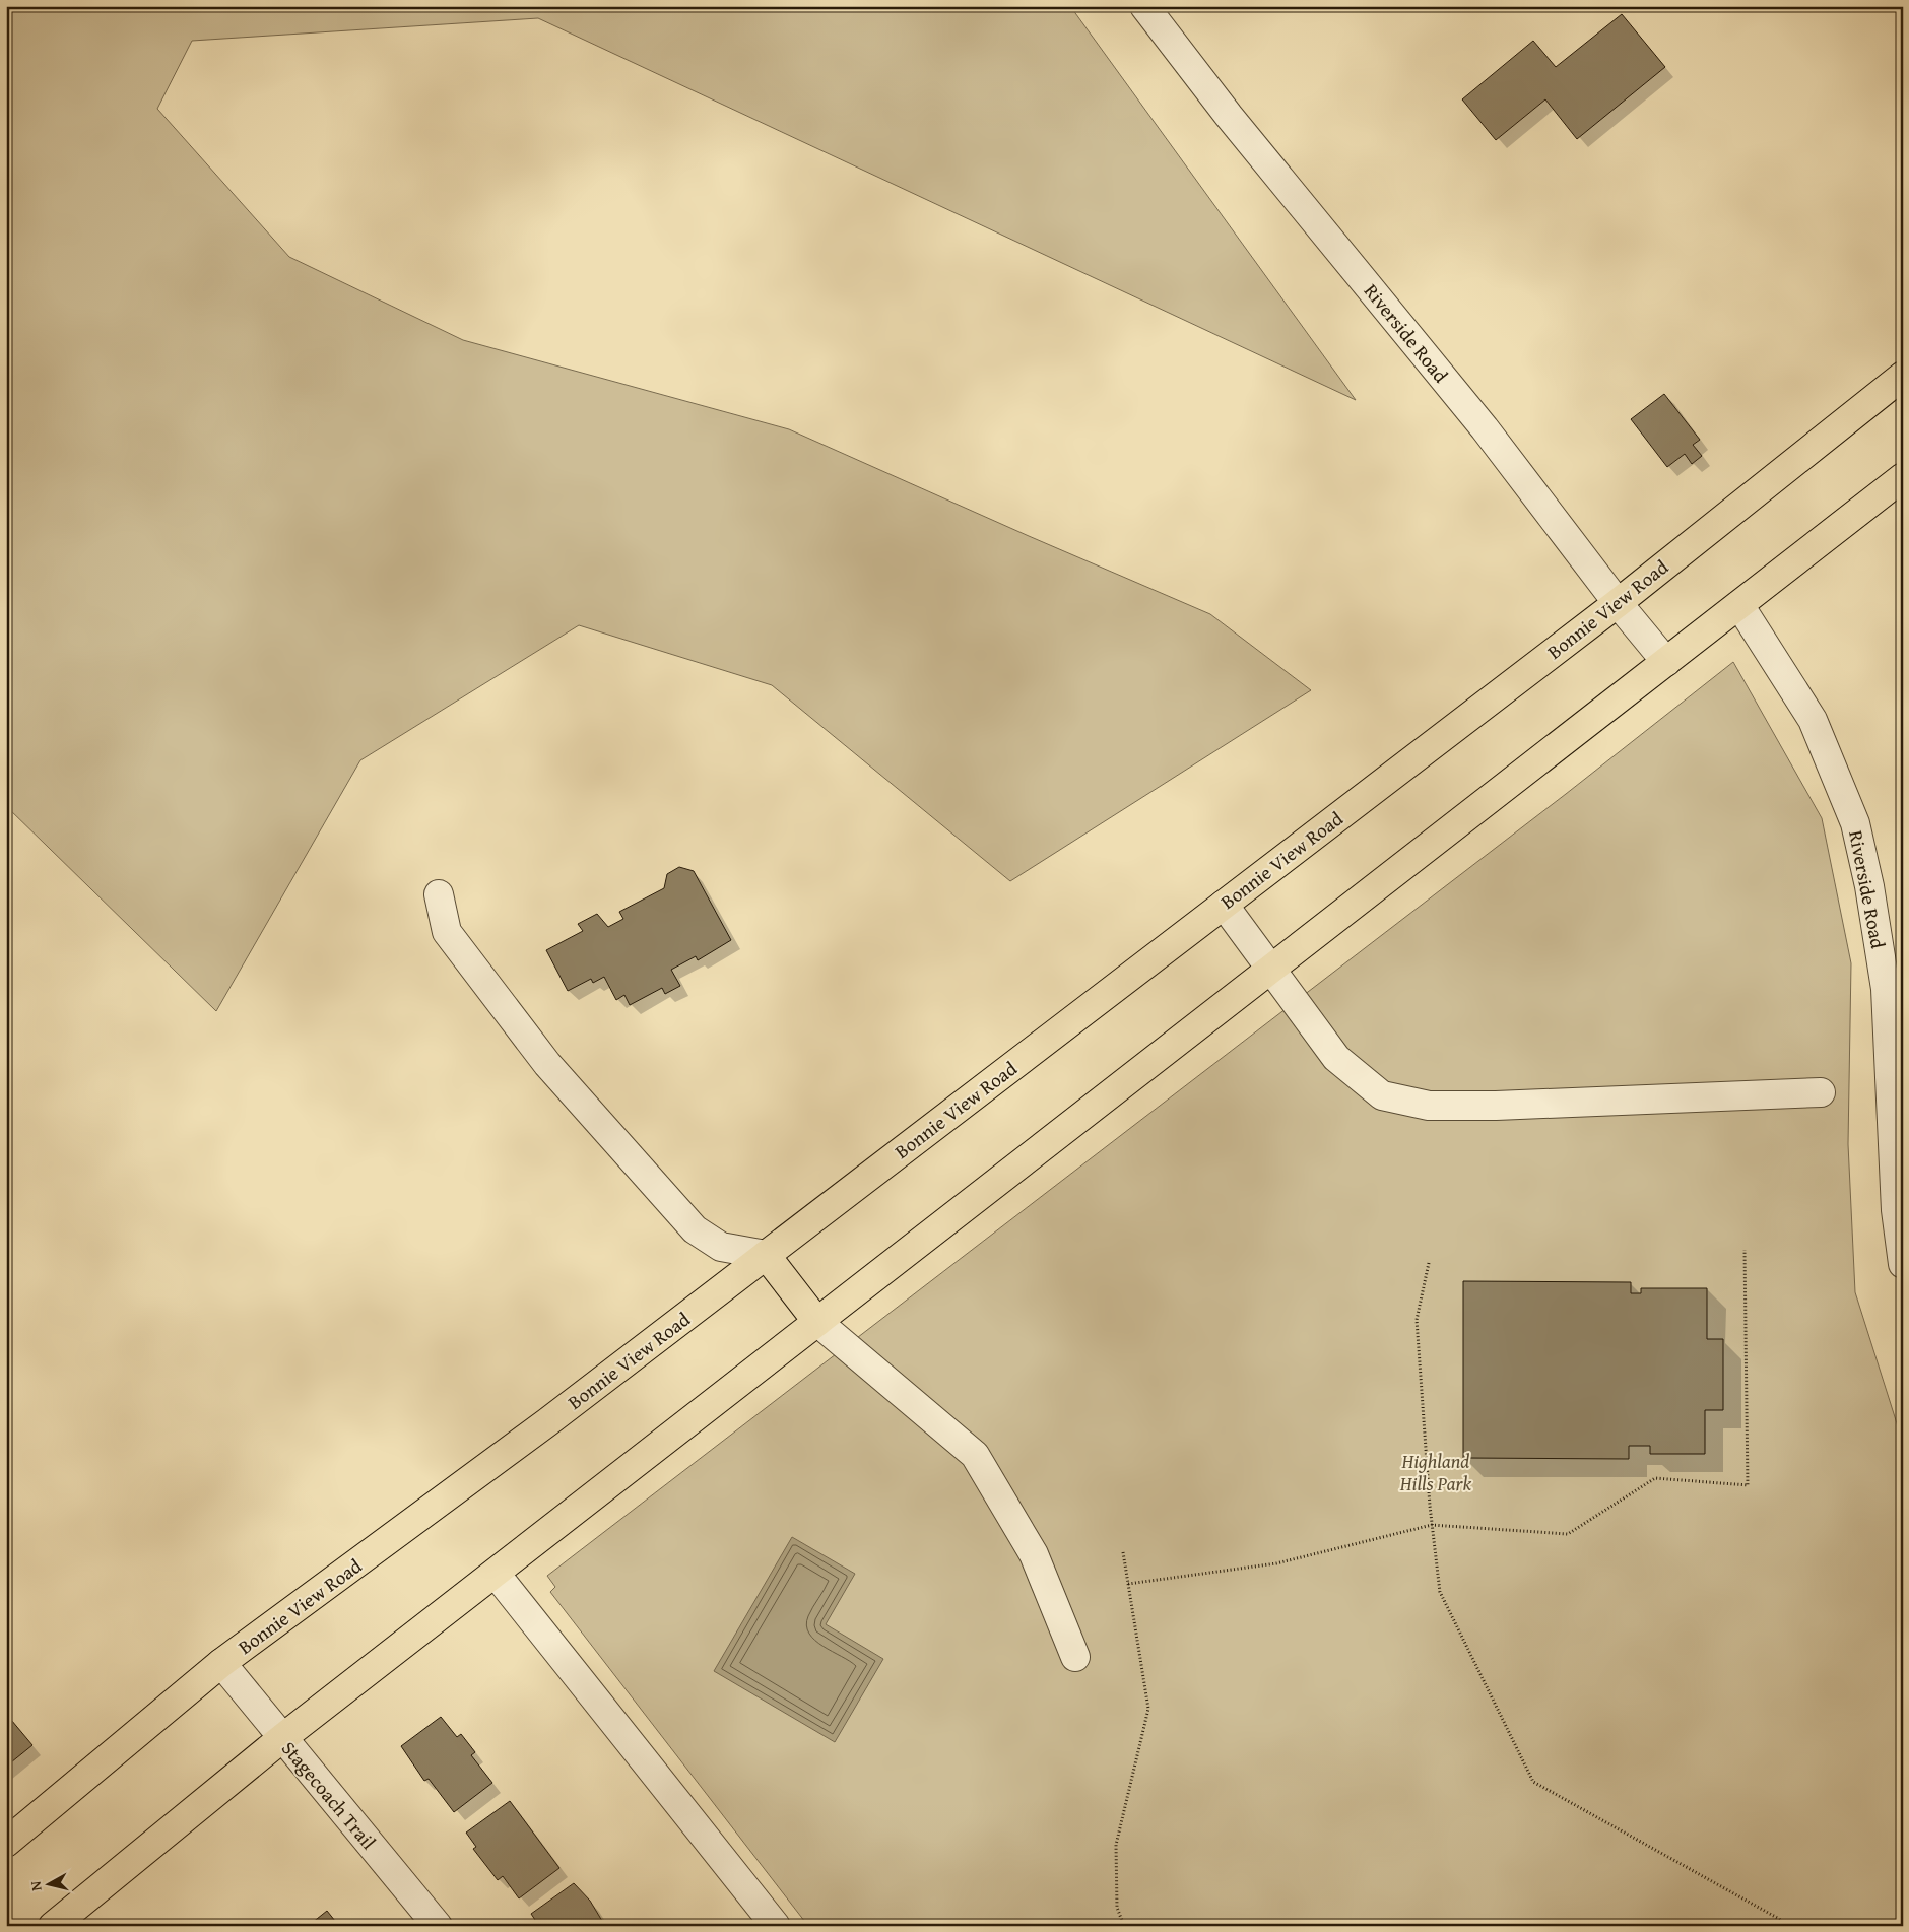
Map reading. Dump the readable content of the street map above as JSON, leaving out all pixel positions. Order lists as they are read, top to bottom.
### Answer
{
  "streets": {
    "main road": ["Bonnie View Road"],
    "street": ["Riverside Road", "Stagecoach Trail"]
  },
  "crossings": [
    ["Riverside Road", "Bonnie View Road"],
    ["Bonnie View Road", "Stagecoach Trail"]
  ],
  "parks": ["Highland Hills Park"],
  "north": "left"
}
